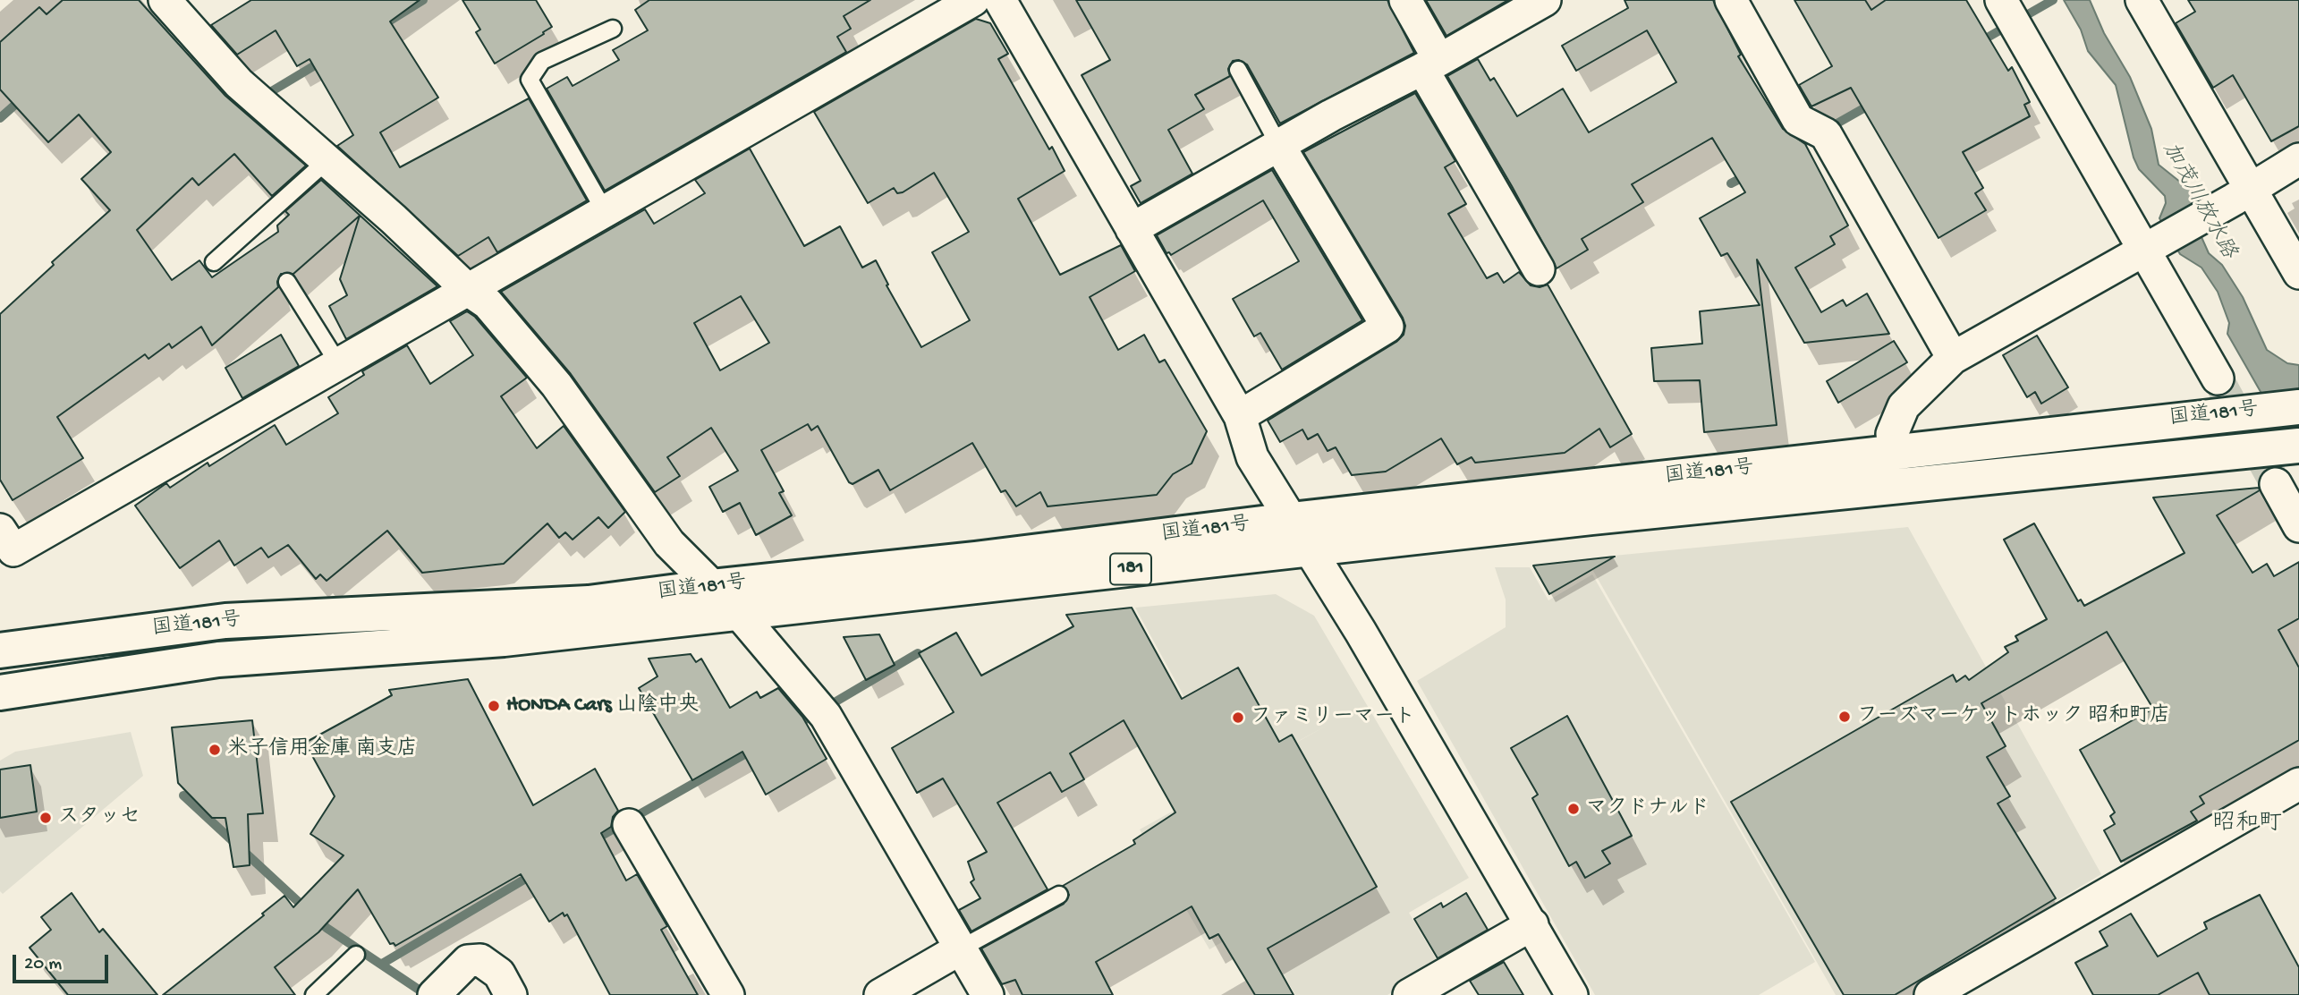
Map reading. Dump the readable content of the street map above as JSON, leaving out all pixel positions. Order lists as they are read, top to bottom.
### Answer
{
  "streets": {
    "highway": ["国道181号", "181"]
  },
  "districts": ["昭和町"],
  "water": ["加茂川放水路"],
  "places": [
    "HONDA Cars 山陰中央",
    "フーズマーケットホック 昭和町店",
    "ファミリーマート",
    "米子信用金庫 南支店",
    "マクドナルド",
    "スタッセ"
  ],
  "scale_bar": "20 m"
}
